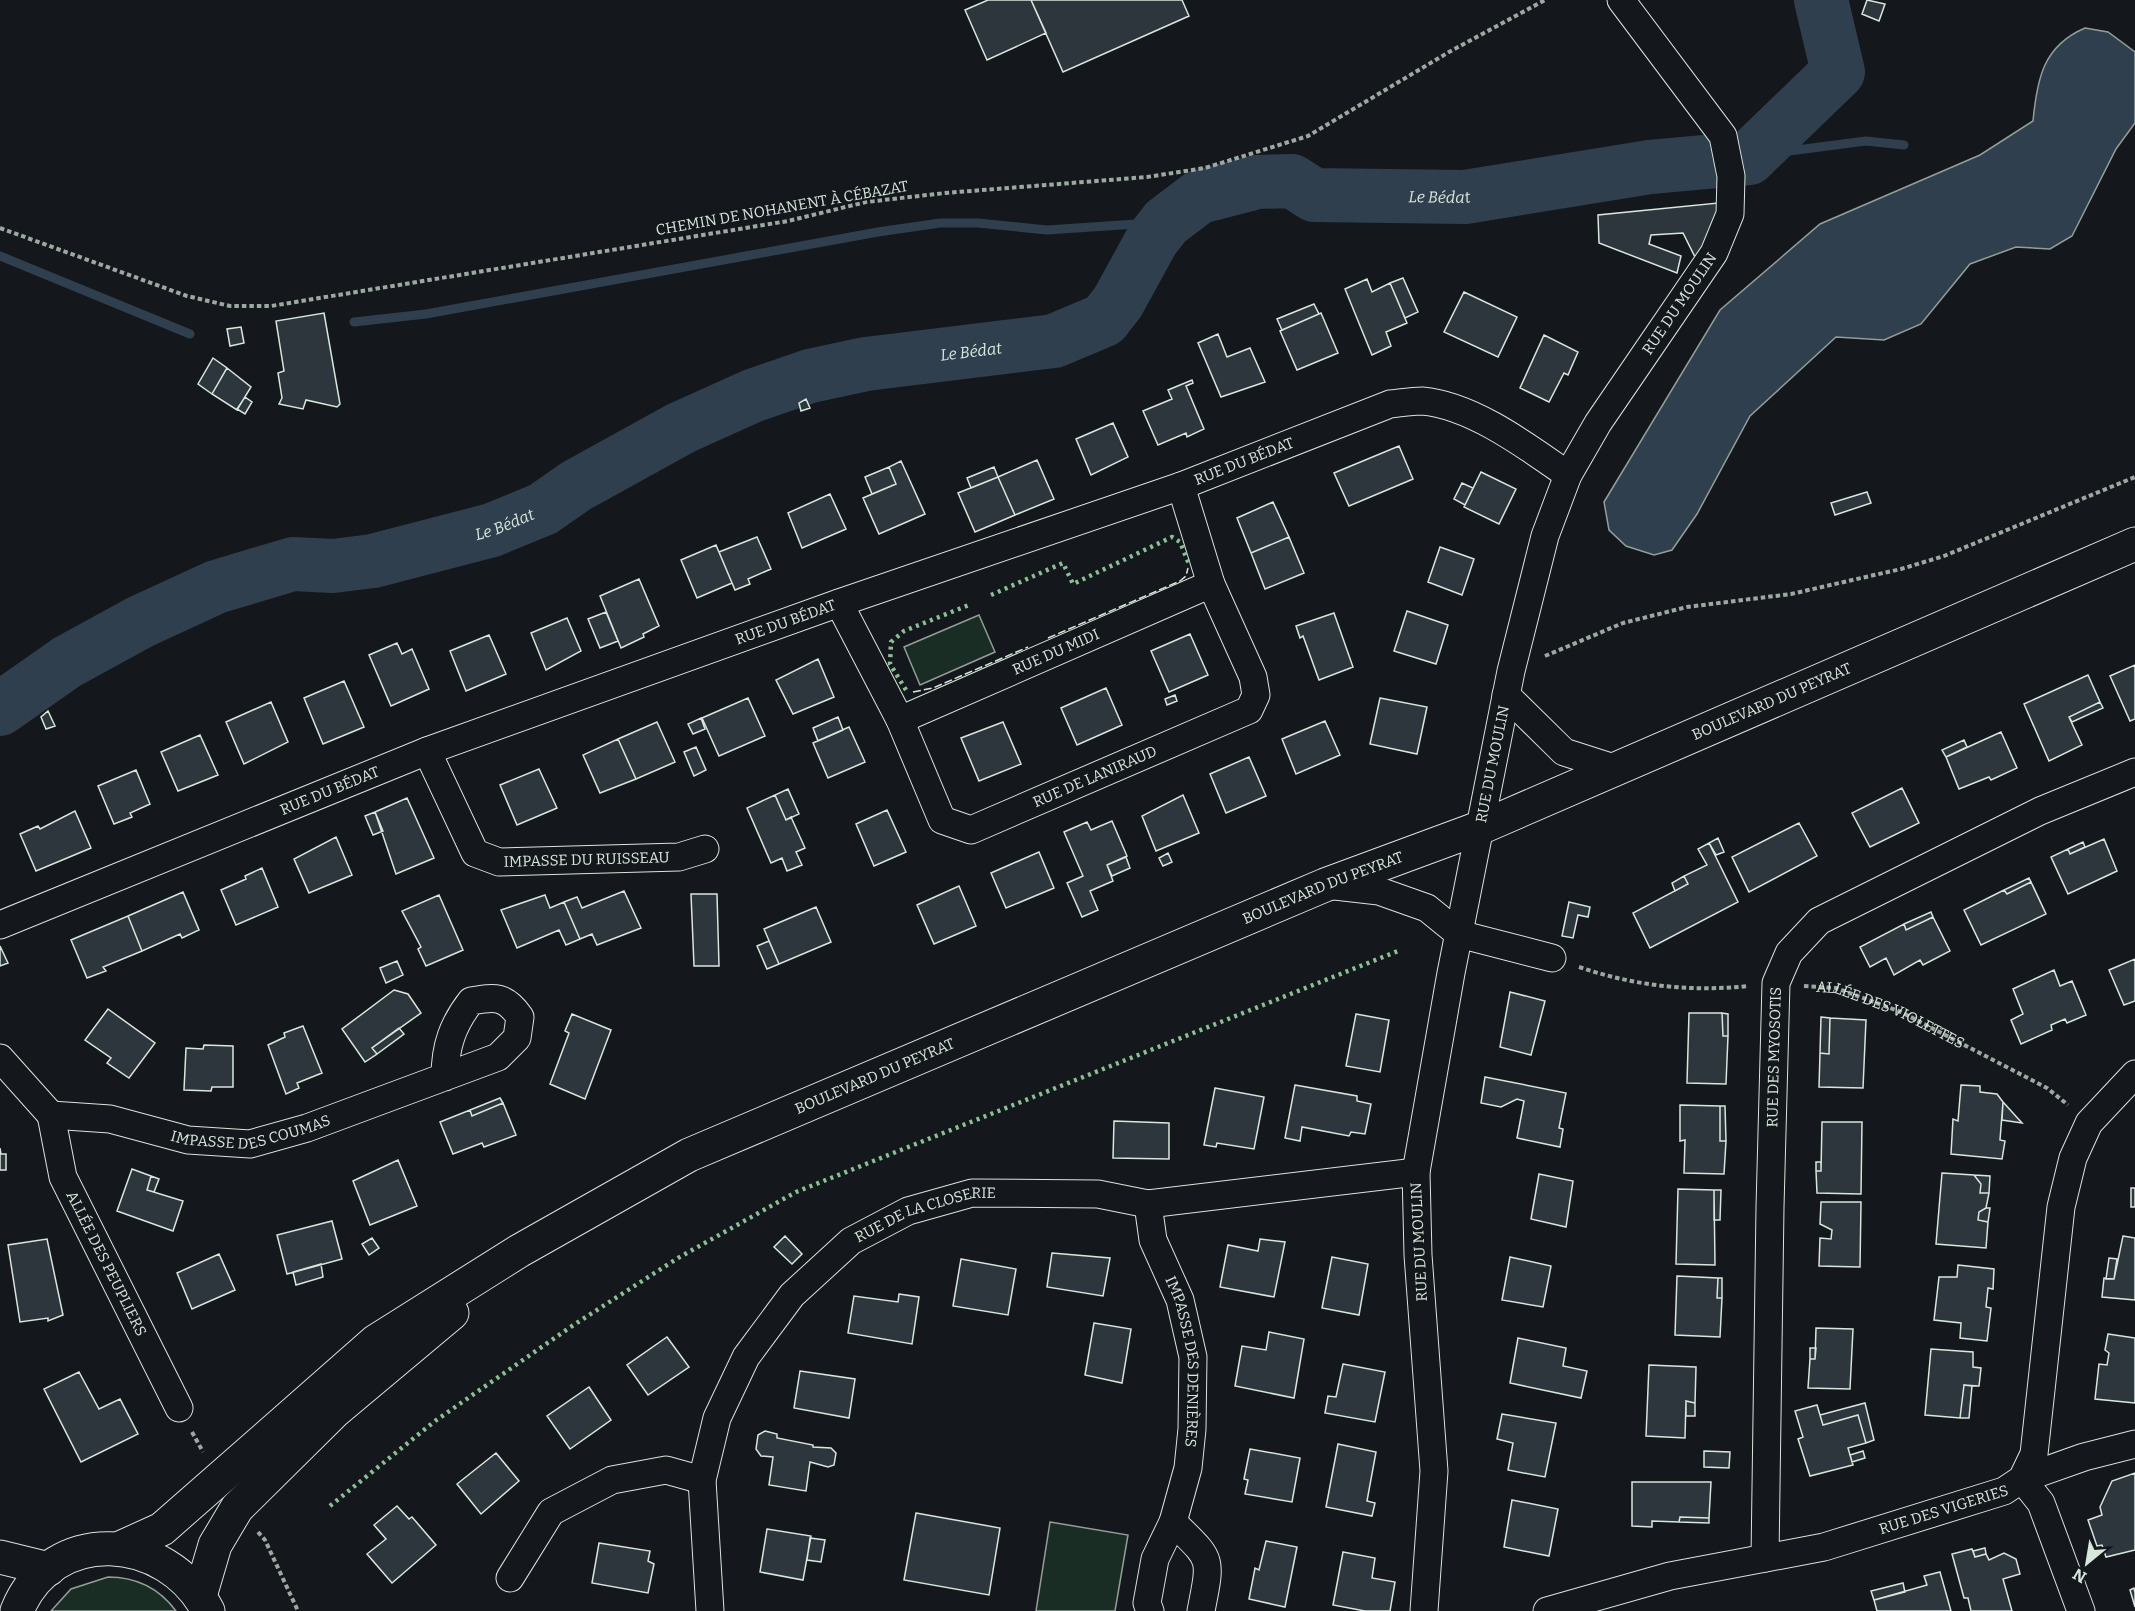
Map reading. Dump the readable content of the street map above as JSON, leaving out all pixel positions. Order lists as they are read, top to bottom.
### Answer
{
  "streets": {
    "main road": ["BOULEVARD DU PEYRAT"],
    "street": [
      "RUE DU MOULIN",
      "RUE DU BÉDAT",
      "RUE DU MIDI",
      "RUE DE LANIRAUD",
      "IMPASSE DU RUISSEAU",
      "RUE DES MYOSOTIS",
      "IMPASSE DES COUMAS",
      "RUE DE LA CLOSERIE",
      "ALLÉE DES PEUPLIERS",
      "IMPASSE DES DENIÈRES",
      "RUE DES VIGERIES"
    ],
    "path": ["CHEMIN DE NOHANENT À CÉBAZAT", "ALLÉE DES VIOLETTES"]
  },
  "crossings": [
    ["RUE DU MOULIN", "RUE DU BÉDAT"],
    ["RUE DU MOULIN", "BOULEVARD DU PEYRAT"],
    ["RUE DU MOULIN", "RUE DE LA CLOSERIE"],
    ["RUE DU BÉDAT", "RUE DE LANIRAUD"],
    ["RUE DU BÉDAT", "IMPASSE DU RUISSEAU"],
    ["RUE DU MIDI", "RUE DE LANIRAUD"],
    ["ALLÉE DES VIOLETTES", "RUE DES MYOSOTIS"],
    ["ALLÉE DES VIOLETTES", "RUE DES VIGERIES"],
    ["RUE DES MYOSOTIS", "RUE DES VIGERIES"],
    ["IMPASSE DES COUMAS", "ALLÉE DES PEUPLIERS"],
    ["RUE DE LA CLOSERIE", "IMPASSE DES DENIÈRES"]
  ],
  "water": ["Le Bédat"],
  "north": "bottom left"
}
